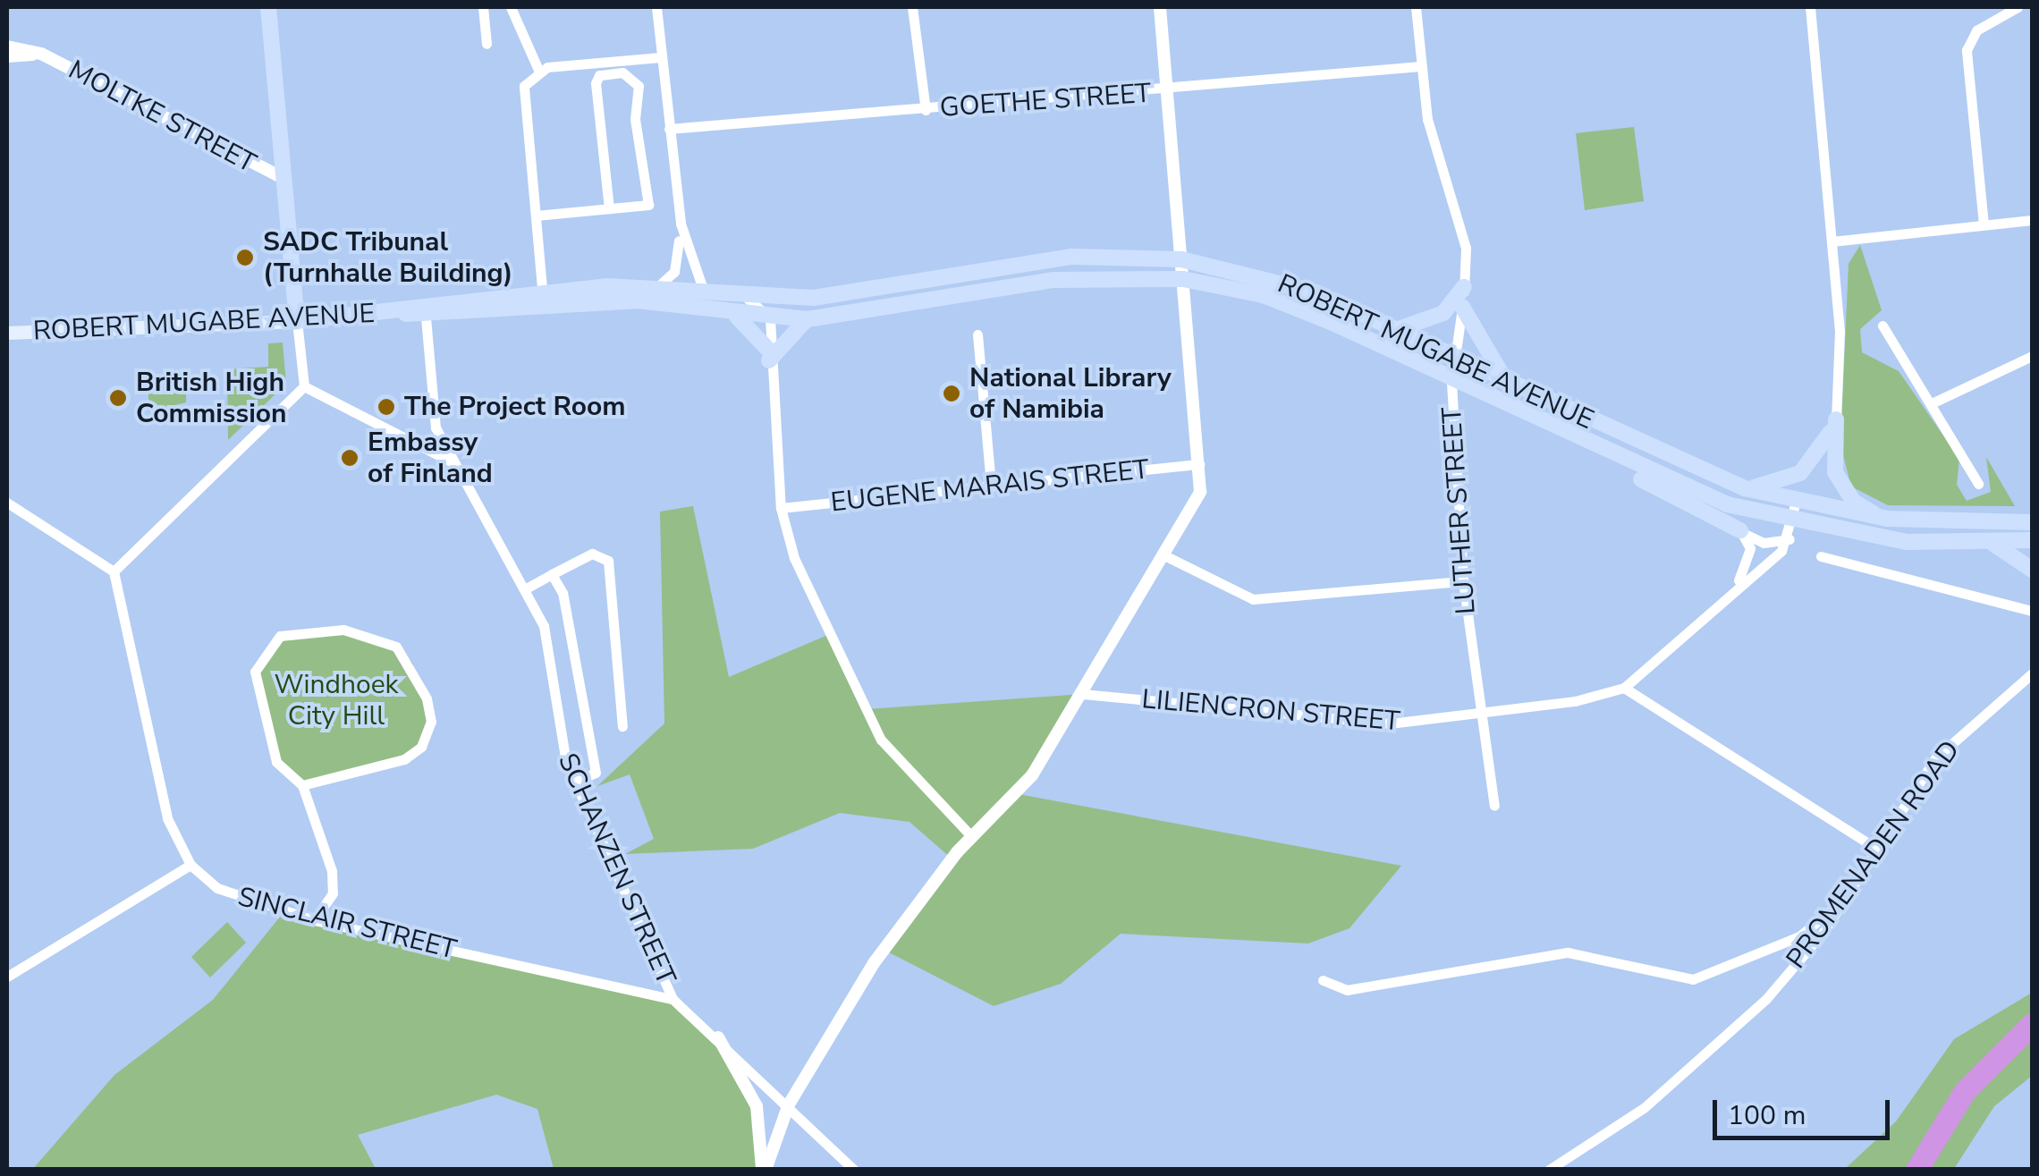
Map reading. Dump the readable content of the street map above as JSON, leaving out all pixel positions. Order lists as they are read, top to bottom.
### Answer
{
  "streets": {
    "main road": ["ROBERT MUGABE AVENUE"],
    "street": [
      "GOETHE STREET",
      "MOLTKE STREET",
      "EUGENE MARAIS STREET",
      "LUTHER STREET",
      "LILIENCRON STREET",
      "PROMENADEN ROAD",
      "SCHANZEN STREET",
      "SINCLAIR STREET"
    ]
  },
  "crossings": [
    ["GOETHE STREET", "LUTHER STREET"],
    ["ROBERT MUGABE AVENUE", "LUTHER STREET"],
    ["ROBERT MUGABE AVENUE", "SCHANZEN STREET"],
    ["LUTHER STREET", "LILIENCRON STREET"],
    ["SCHANZEN STREET", "SINCLAIR STREET"]
  ],
  "parks": ["Windhoek City Hill"],
  "places": [
    "SADC Tribunal (Turnhalle Building)",
    "National Library of Namibia",
    "British High Commission",
    "The Project Room",
    "Embassy of Finland"
  ],
  "scale_bar": "100 m"
}
